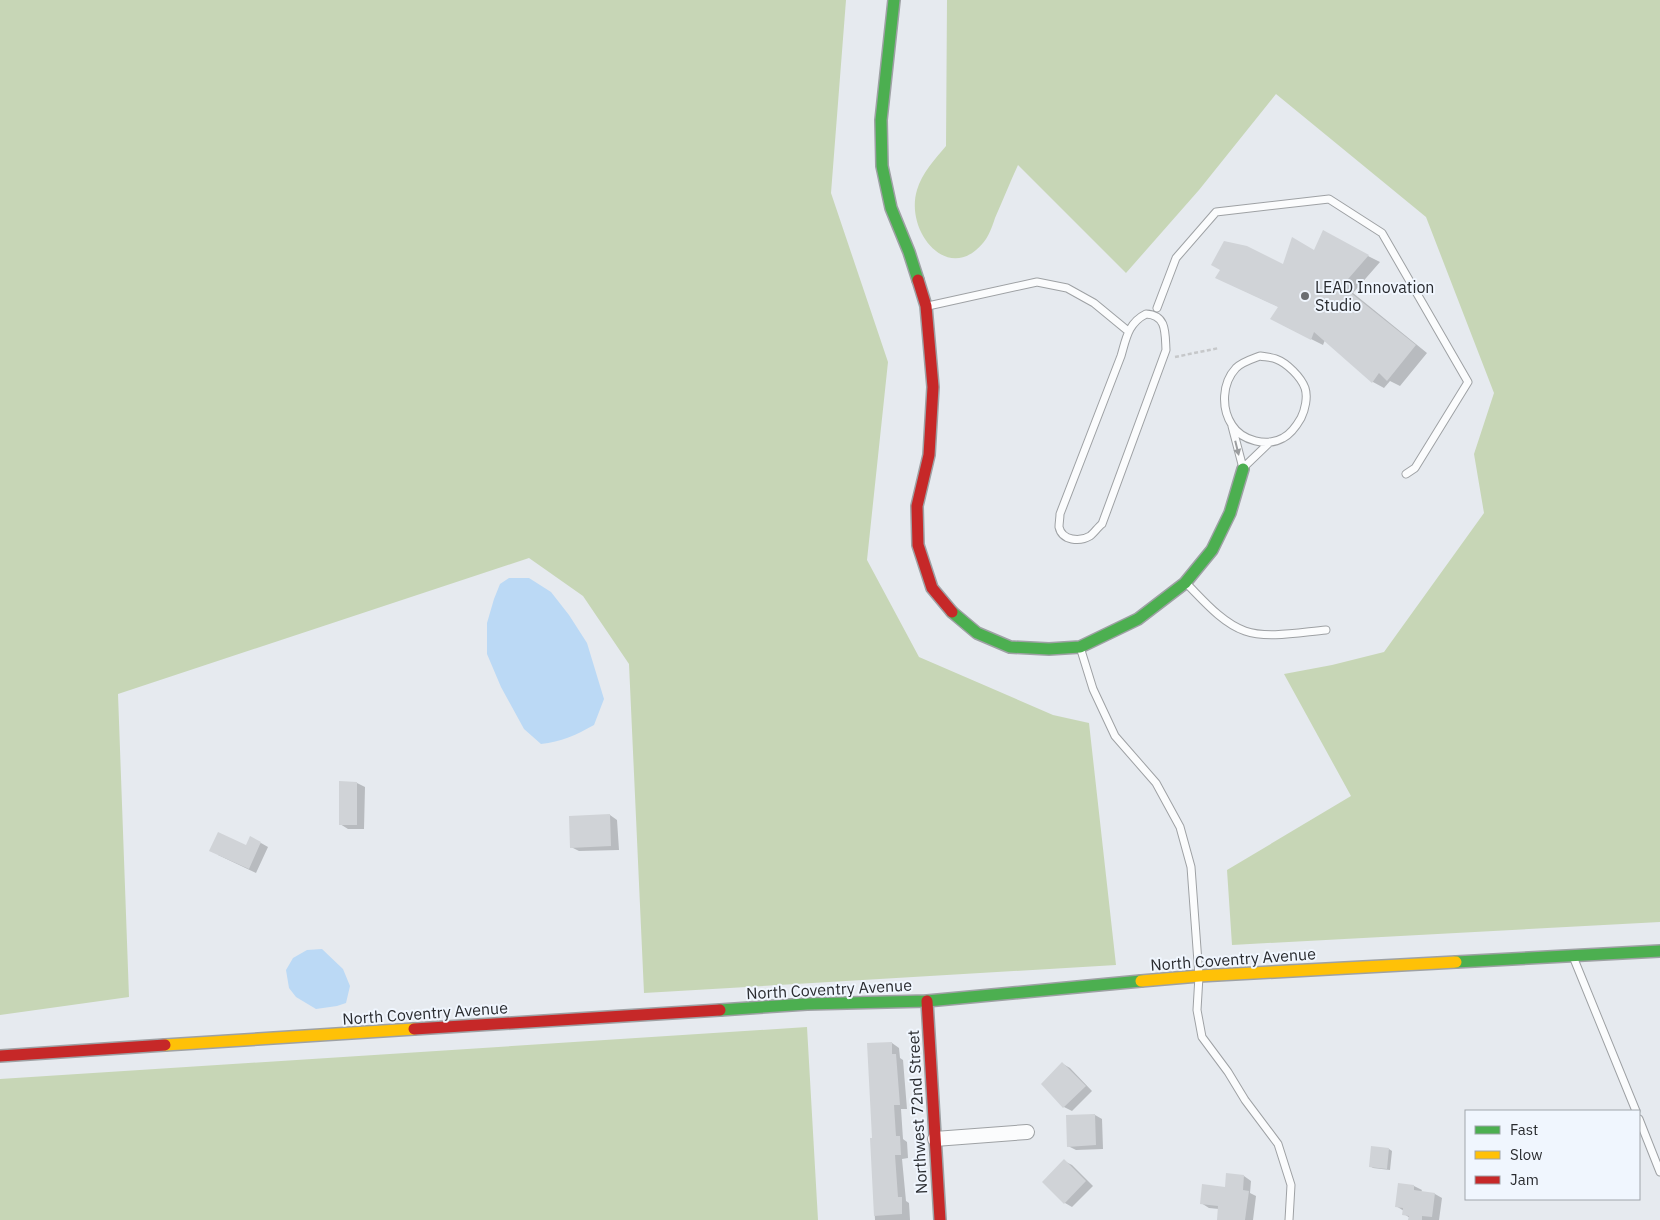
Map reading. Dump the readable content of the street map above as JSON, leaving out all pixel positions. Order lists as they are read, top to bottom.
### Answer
{
  "streets": {
    "street": ["North Coventry Avenue", "Northwest 72nd Street"]
  },
  "crossings": [
    ["North Coventry Avenue", "Northwest 72nd Street"]
  ],
  "places": ["LEAD Innovation Studio"],
  "legend": ["Fast", "Slow", "Jam"]
}
